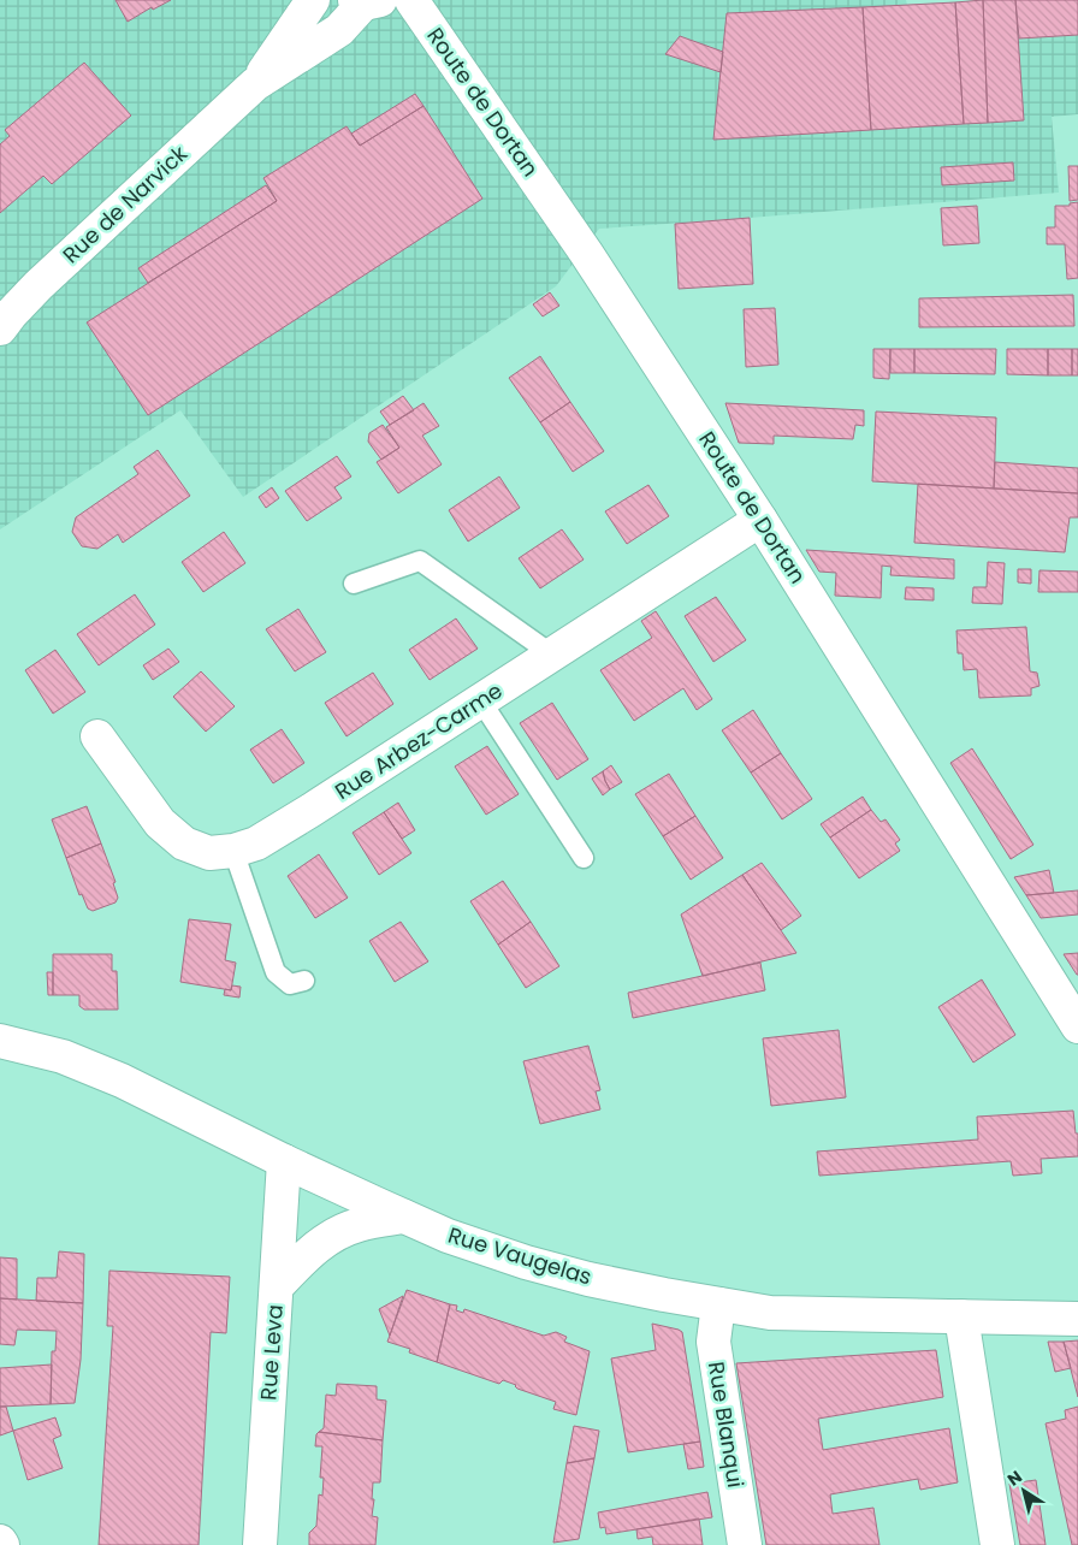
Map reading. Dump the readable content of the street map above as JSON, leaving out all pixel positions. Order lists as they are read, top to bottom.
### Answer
{
  "streets": {
    "street": [
      "Route de Dortan",
      "Rue de Narvick",
      "Rue Arbez-Carme",
      "Rue Vaugelas",
      "Rue Leva",
      "Rue Blanqui"
    ]
  },
  "crossings": [
    ["Route de Dortan", "Rue Arbez-Carme"],
    ["Rue Vaugelas", "Rue Leva"],
    ["Rue Vaugelas", "Rue Blanqui"]
  ],
  "north": "top left"
}
